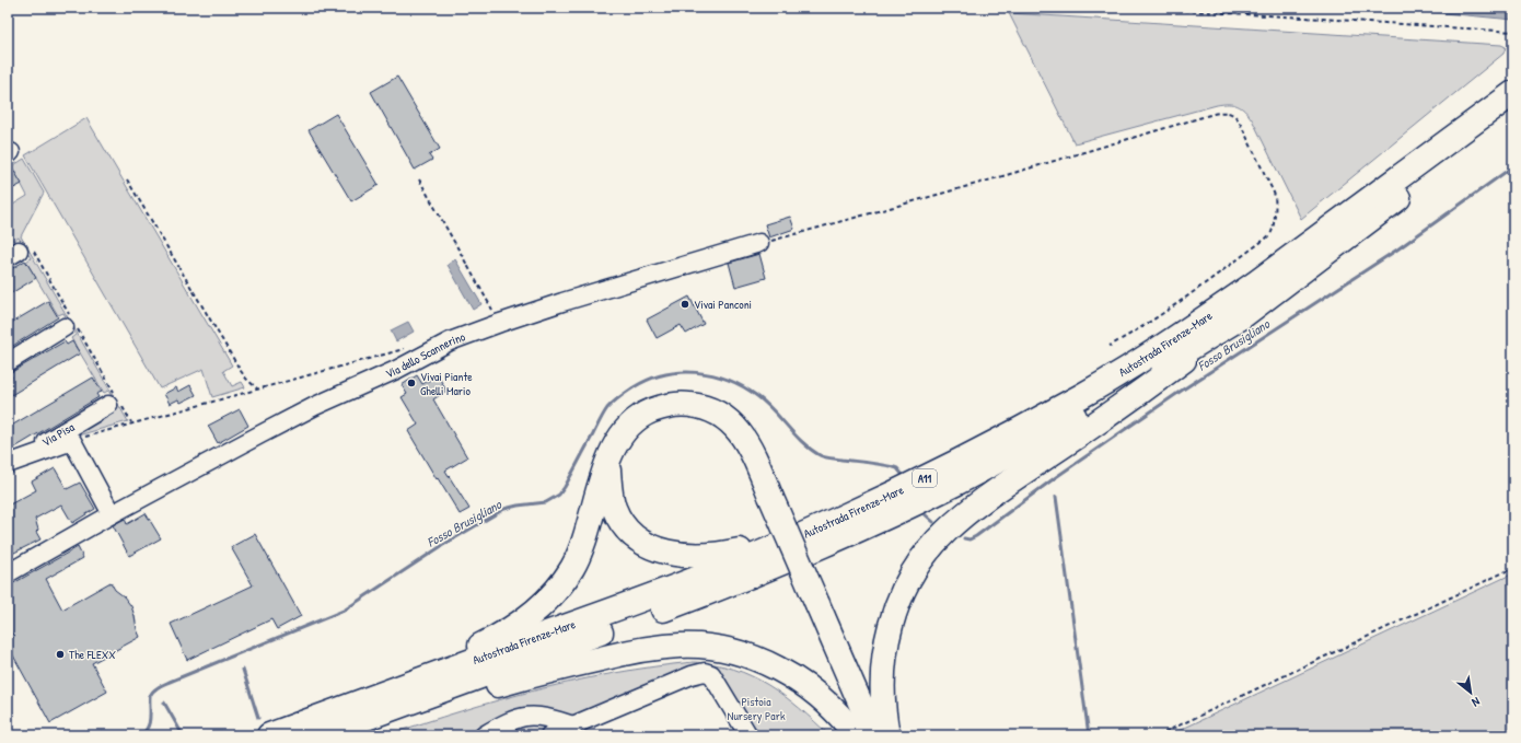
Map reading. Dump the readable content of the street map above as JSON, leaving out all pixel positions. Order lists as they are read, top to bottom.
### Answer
{
  "streets": {
    "highway": ["Autostrada Firenze-Mare", "A11"],
    "street": ["Via dello Scannerino", "Via Pisa"]
  },
  "water": ["Fosso Brusigliano"],
  "parks": ["Pistoia Nursery Park"],
  "places": ["Vivai Panconi", "Vivai Piante Ghelli Mario", "The FLEXX"],
  "north": "bottom right"
}
